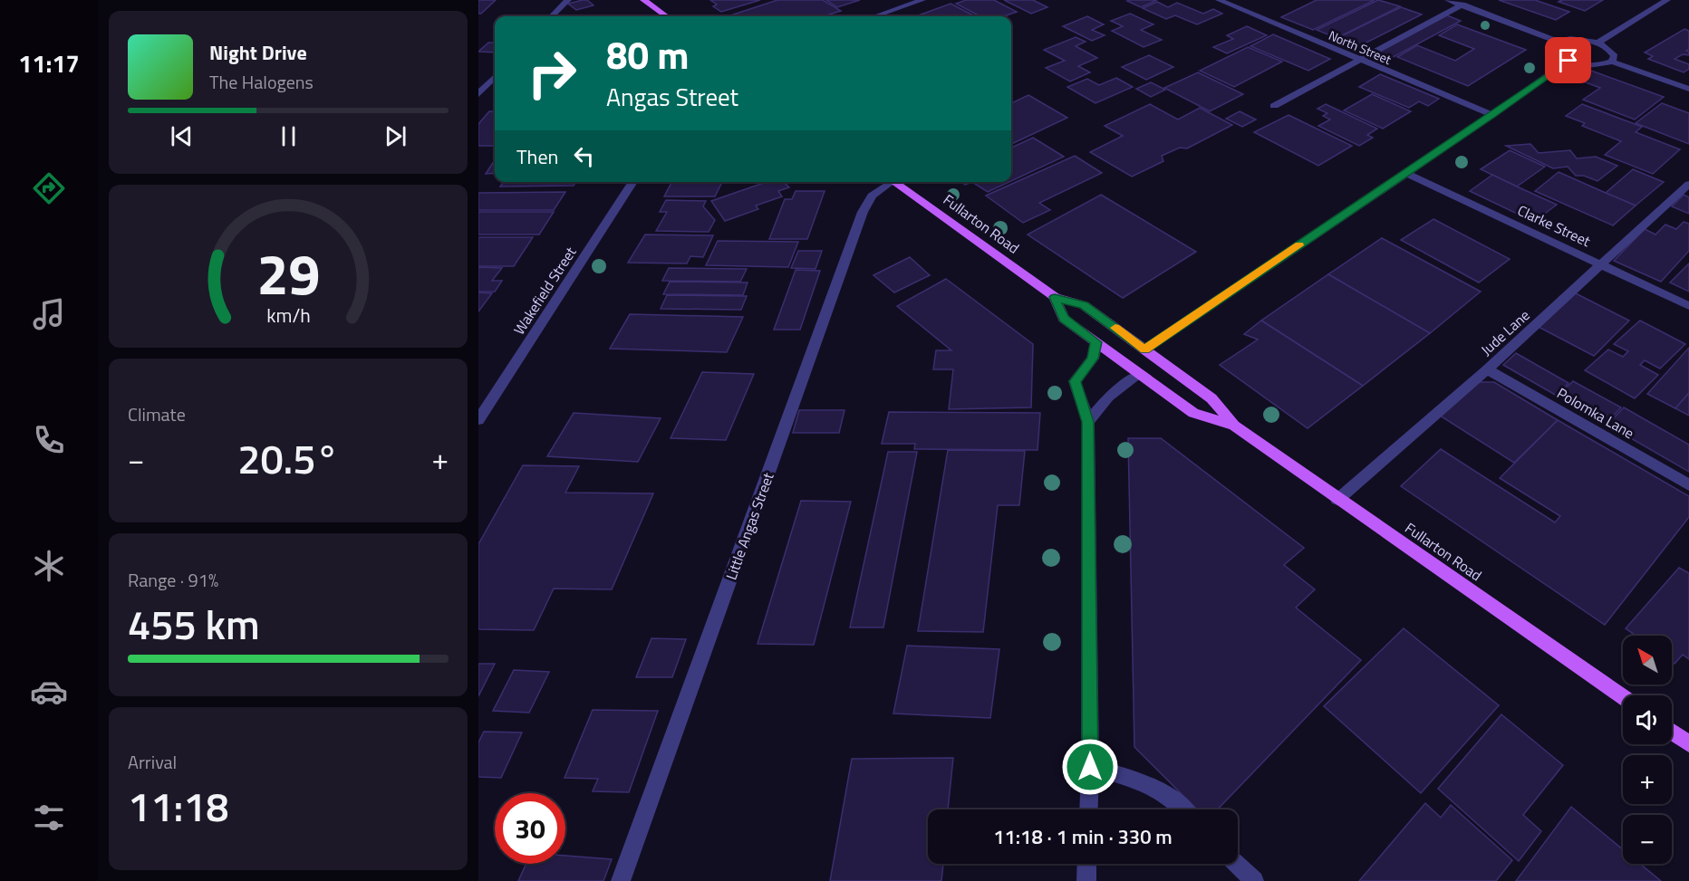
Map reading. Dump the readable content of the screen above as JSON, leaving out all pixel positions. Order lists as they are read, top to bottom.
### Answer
{
  "streets": {
    "main road": ["Fullarton Road"],
    "street": [
      "North Street",
      "Clarke Street",
      "Wakefield Street",
      "Jude Lane",
      "Polomka Lane",
      "Little Angas Street"
    ]
  },
  "crossings": [
    ["Fullarton Road", "Jude Lane"],
    ["Clarke Street", "Jude Lane"],
    ["Jude Lane", "Polomka Lane"]
  ],
  "north": "top left",
  "page": {
    "tabs": "11:17",
    "turn": ["80 m", "Angas Street"],
    "song": ["Night Drive", "The Halogens"],
    "then": "Then",
    "tile": [
      "Climate",
      ["Range · 91%", "455 km"],
      ["Arrival", "11:18"]
    ],
    "heat": ["−", "20.5°", "+"],
    "map_buttons": ["+", "−"],
    "limit": "30",
    "trip": "11:18 · 1 min · 330 m",
    "gauge": ["29", "km/h"]
  }
}
